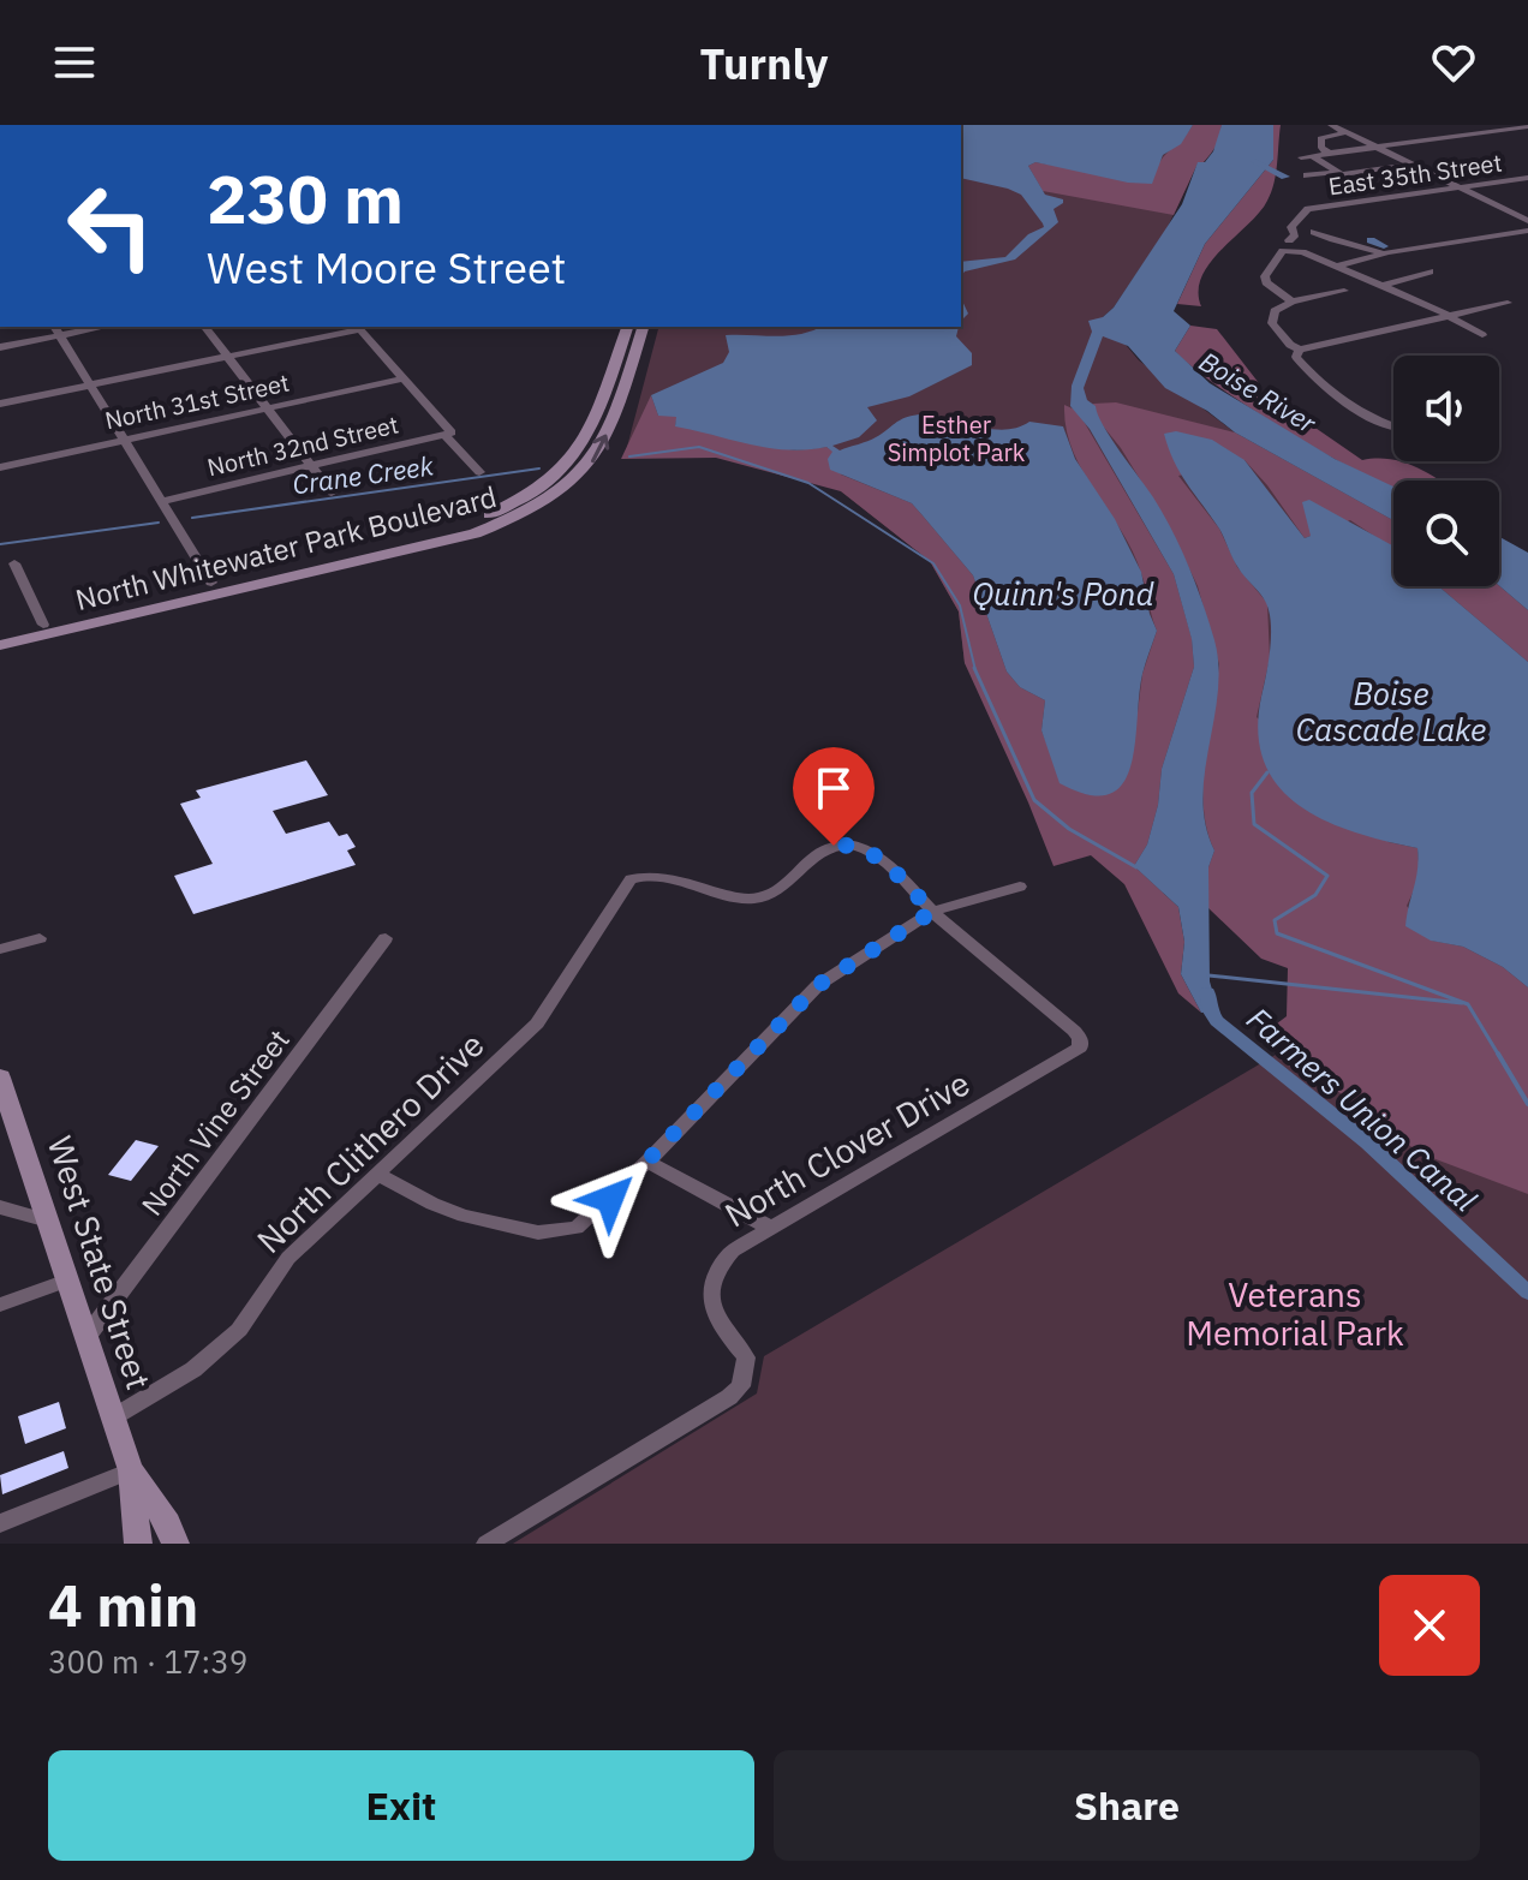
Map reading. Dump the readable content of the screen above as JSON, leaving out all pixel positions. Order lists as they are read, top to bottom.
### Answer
{
  "streets": {
    "street": [
      "East 35th Street",
      "North 31st Street",
      "North 32nd Street",
      "North Whitewater Park Boulevard",
      "North Vine Street",
      "North Clithero Drive",
      "North Clover Drive",
      "West State Street"
    ]
  },
  "crossings": [
    ["North Vine Street", "West State Street"],
    ["North Clithero Drive", "North Clover Drive"],
    ["North Clithero Drive", "West State Street"]
  ],
  "water": [
    "Boise River",
    "Crane Creek",
    "Quinn's Pond",
    "Boise Cascade Lake",
    "Farmers Union Canal"
  ],
  "parks": ["Esther Simplot Park", "Veterans Memorial Park"],
  "page": {
    "header": "Turnly",
    "turn": ["230 m", "West Moore Street"],
    "heading": ["4 min", "300 m · 17:39"],
    "buttons": ["Exit", "Share"]
  }
}
